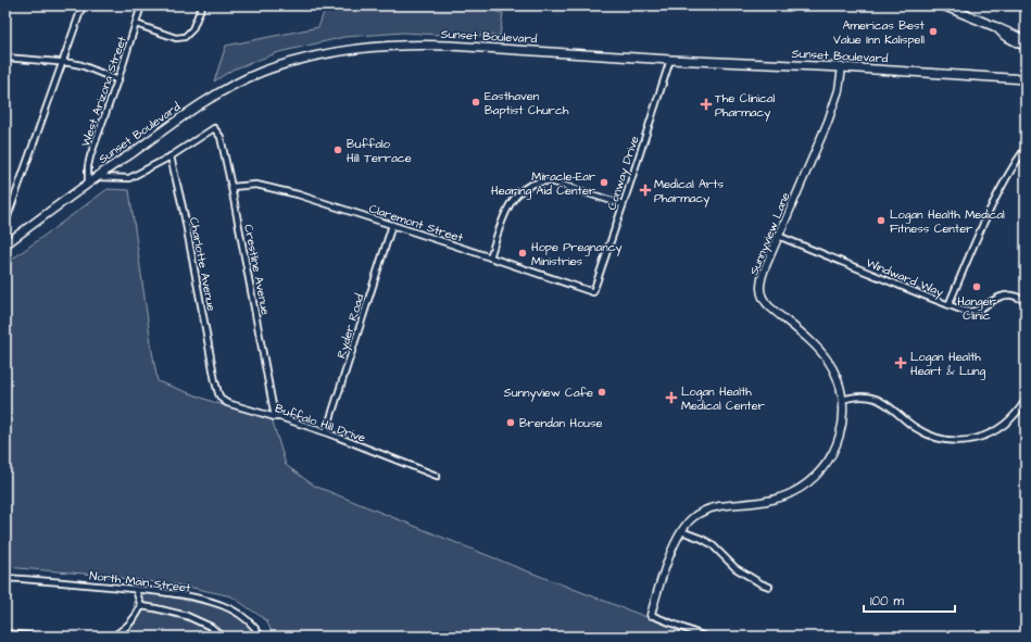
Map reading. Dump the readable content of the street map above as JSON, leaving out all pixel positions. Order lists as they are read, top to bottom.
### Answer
{
  "streets": {
    "main road": ["Sunset Boulevard"],
    "street": [
      "West Arizona Street",
      "Conway Drive",
      "Claremont Street",
      "Sunnyview Lane",
      "Charlotte Avenue",
      "Crestline Avenue",
      "Windward Way",
      "Ryder Road",
      "Buffalo Hill Drive",
      "North Main Street"
    ]
  },
  "crossings": [
    ["Sunset Boulevard", "West Arizona Street"],
    ["Sunset Boulevard", "Conway Drive"],
    ["Sunset Boulevard", "Sunnyview Lane"],
    ["Conway Drive", "Claremont Street"],
    ["Claremont Street", "Crestline Avenue"],
    ["Claremont Street", "Ryder Road"],
    ["Sunnyview Lane", "Windward Way"],
    ["Charlotte Avenue", "Crestline Avenue"],
    ["Charlotte Avenue", "Buffalo Hill Drive"],
    ["Crestline Avenue", "Buffalo Hill Drive"],
    ["Ryder Road", "Buffalo Hill Drive"]
  ],
  "places": {
    "other": [
      "Americas Best Value Inn Kalispell",
      "Easthaven Baptist Church",
      "Buffalo Hill Terrace",
      "Miracle-Ear Hearing Aid Center",
      "Logan Health Medical Fitness Center",
      "Hope Pregnancy Ministries",
      "Hanger Clinic",
      "Sunnyview Cafe",
      "Brendan House"
    ],
    "health": [
      "The Clinical Pharmacy",
      "Medical Arts Pharmacy",
      "Logan Health Heart & Lung",
      "Logan Health Medical Center"
    ]
  },
  "scale_bar": "100 m"
}
